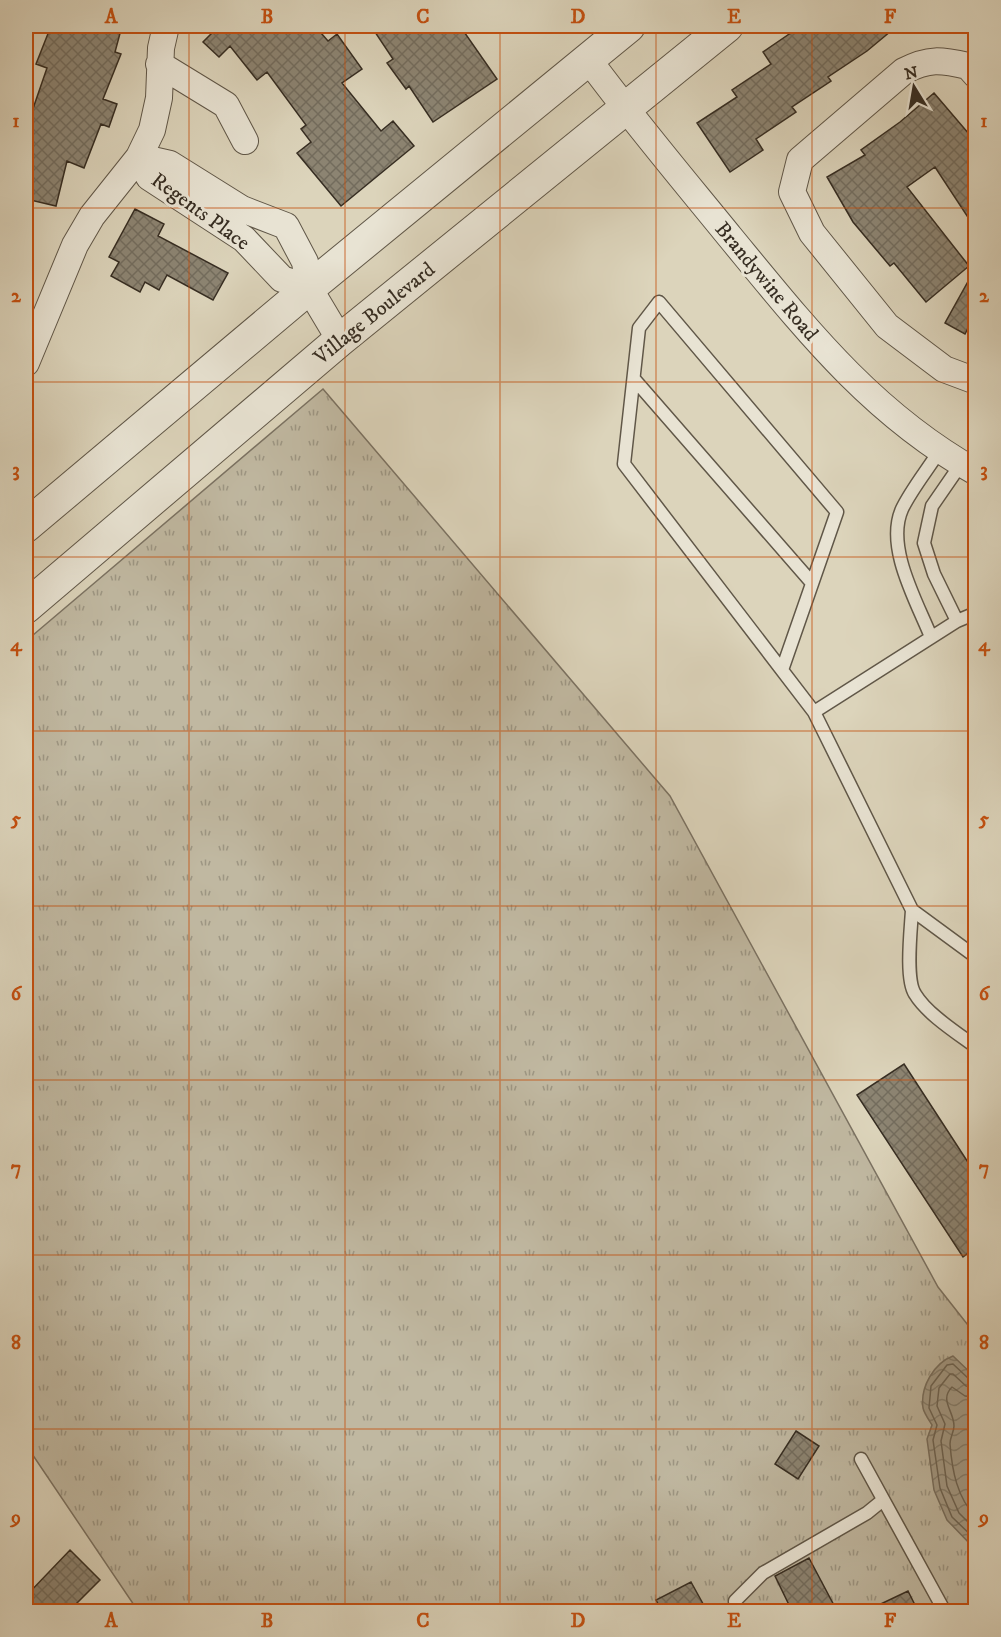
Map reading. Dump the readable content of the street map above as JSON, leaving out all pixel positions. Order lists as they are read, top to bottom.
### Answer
{
  "streets": {
    "street": ["Regents Place", "Brandywine Road", "Village Boulevard"]
  },
  "crossings": [
    ["Regents Place", "Village Boulevard"],
    ["Brandywine Road", "Village Boulevard"]
  ],
  "north": "top",
  "grid": {
    "columns": [
      "A",
      "B",
      "C",
      "D",
      "E",
      "F"
    ],
    "rows": [
      "1",
      "2",
      "3",
      "4",
      "5",
      "6",
      "7",
      "8",
      "9"
    ]
  }
}
